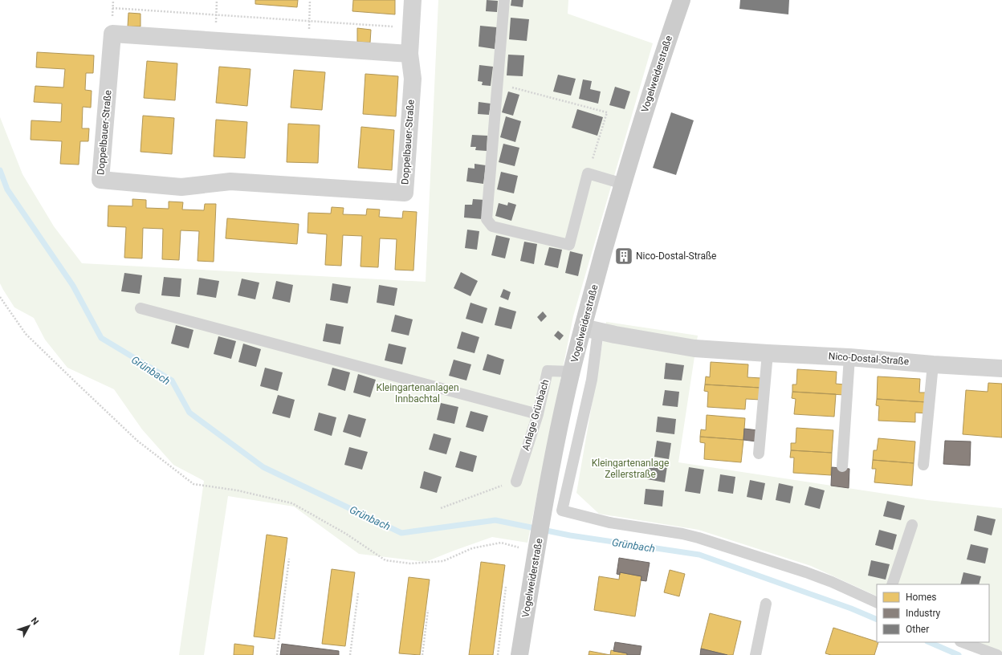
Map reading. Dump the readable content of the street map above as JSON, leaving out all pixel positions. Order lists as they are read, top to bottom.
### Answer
{
  "streets": {
    "main road": ["Vogelweiderstraße"],
    "street": ["Doppelbauer-Straße", "Nico-Dostal-Straße"],
    "lane": ["Anlage Grünbach"]
  },
  "crossings": [
    ["Vogelweiderstraße", "Nico-Dostal-Straße"],
    ["Vogelweiderstraße", "Anlage Grünbach"]
  ],
  "water": ["Grünbach"],
  "parks": ["Kleingartenanlagen Innbachtal", "Kleingartenanlage Zellerstraße"],
  "places": {
    "building": ["Nico-Dostal-Straße"]
  },
  "legend": ["Homes", "Industry", "Other"],
  "north": "top right"
}
